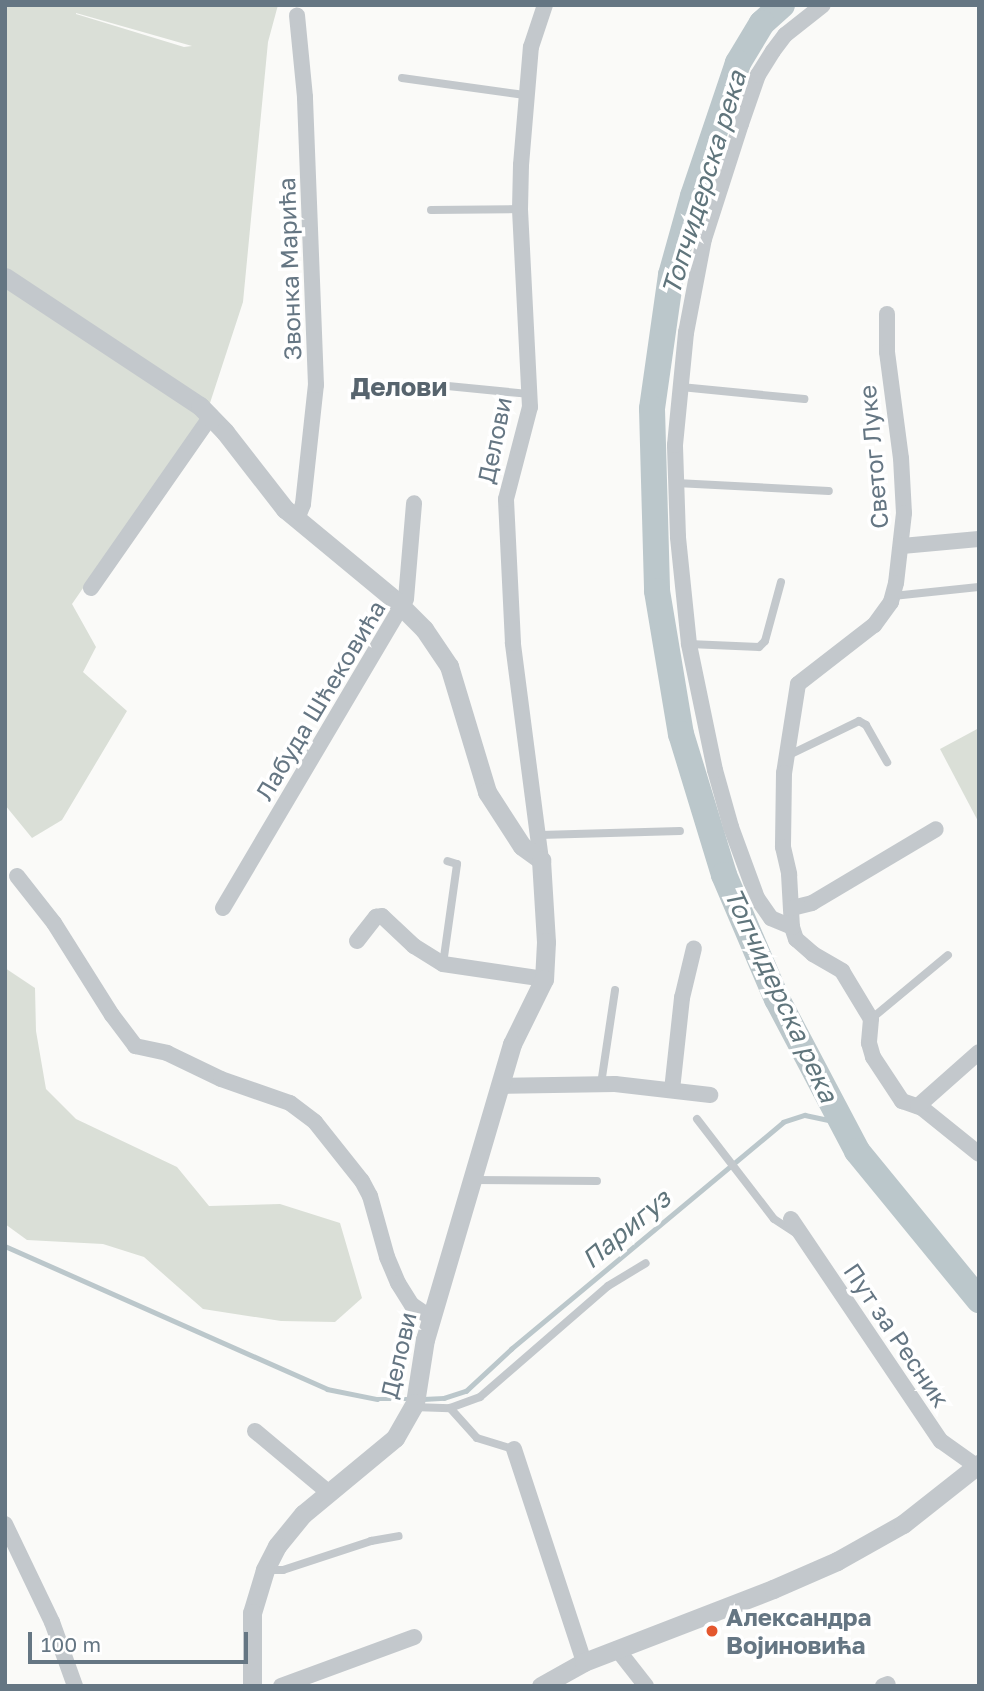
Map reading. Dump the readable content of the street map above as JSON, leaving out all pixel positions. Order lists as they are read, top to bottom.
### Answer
{
  "streets": {
    "street": [
      "Звонка Марића",
      "Делови",
      "Светог Луке",
      "Лабуда Шћековића",
      "Пут за Ресник"
    ]
  },
  "districts": ["Делови"],
  "water": ["Топчидерска река", "Паригуз"],
  "places": ["Александра Војиновића"],
  "scale_bar": "100 m"
}
